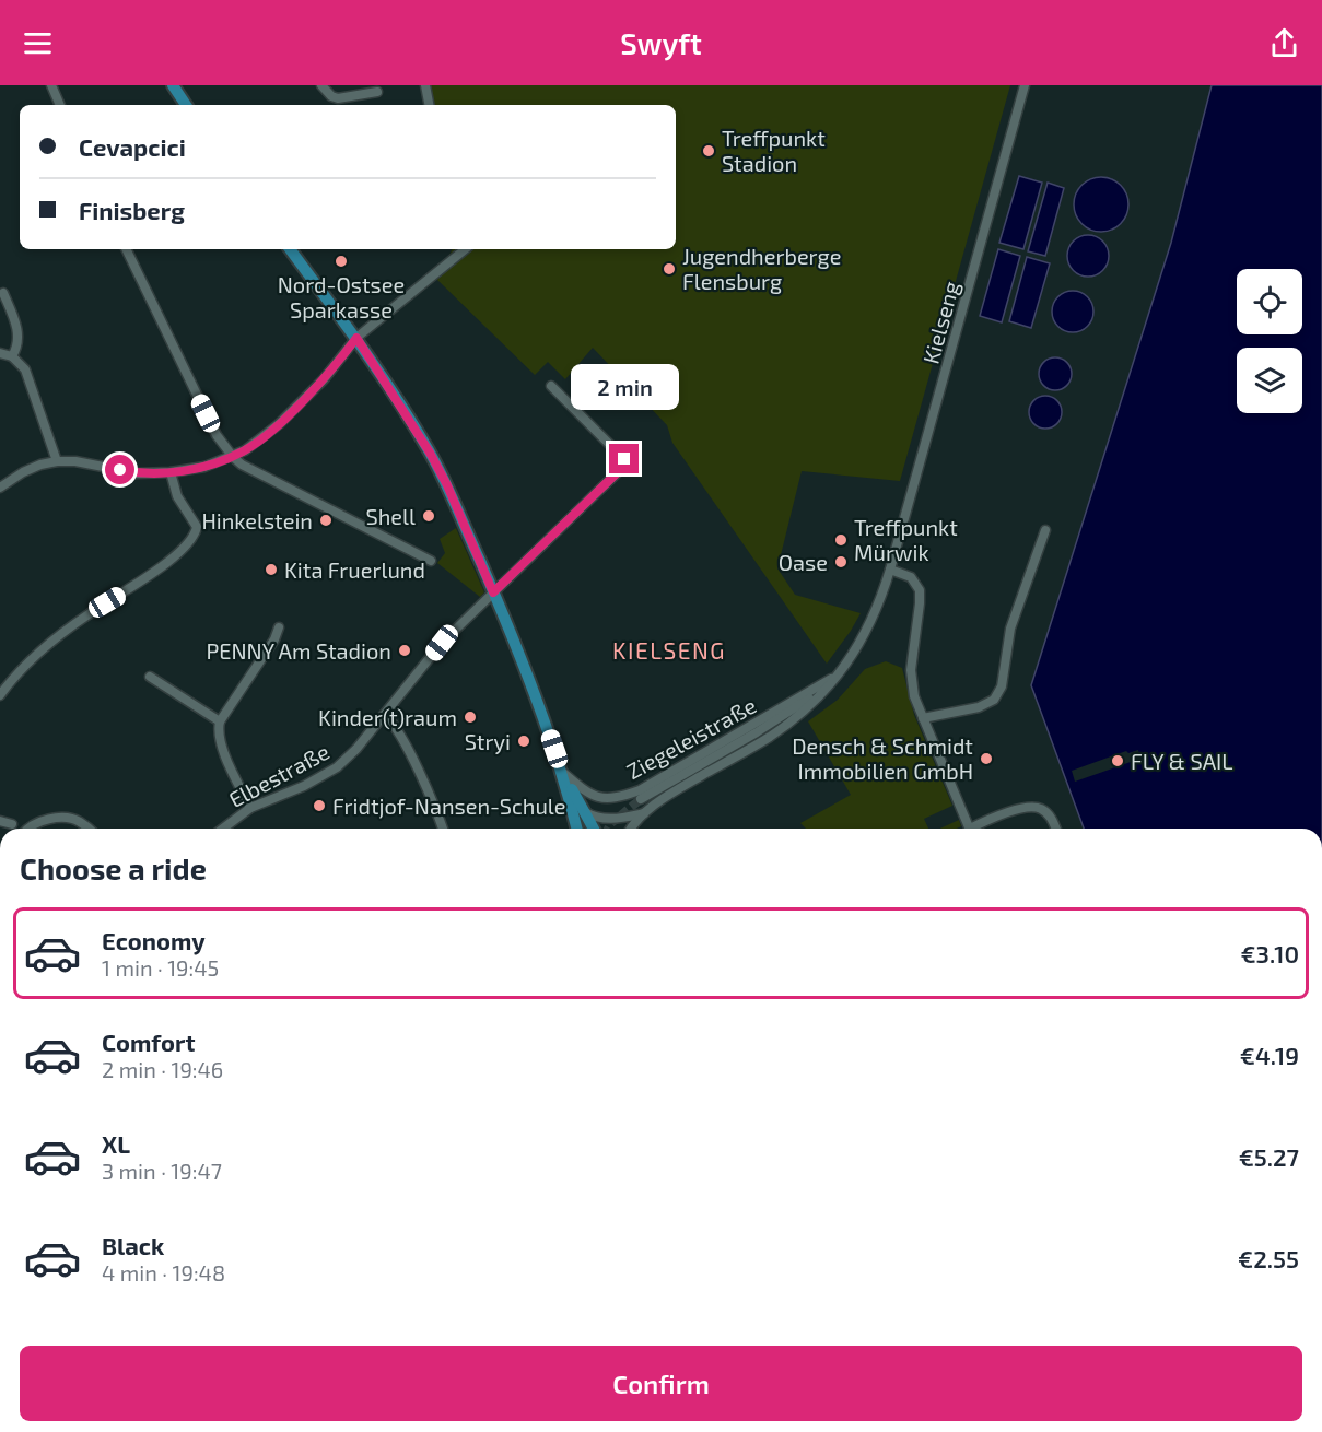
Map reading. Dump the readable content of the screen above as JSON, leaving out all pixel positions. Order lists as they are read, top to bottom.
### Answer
{
  "streets": {
    "street": ["Kielseng", "Ziegeleistraße", "Elbestraße"]
  },
  "crossings": [
    ["Kielseng", "Ziegeleistraße"]
  ],
  "districts": ["KIELSENG"],
  "places": [
    "Treffpunkt Stadion",
    "Nord-Ostsee Sparkasse",
    "Jugendherberge Flensburg",
    "Shell",
    "Hinkelstein",
    "Treffpunkt Mürwik",
    "Oase",
    "Kita Fruerlund",
    "PENNY Am Stadion",
    "Kinder(t)raum",
    "Stryi",
    "Densch & Schmidt Immobilien GmbH",
    "FLY & SAIL",
    "Fridtjof-Nansen-Schule"
  ],
  "page": {
    "header": "Swyft",
    "banner": ["Cevapcici", "Finisberg"],
    "bubble": "2 min",
    "heading": "Choose a ride",
    "list": [
      {
        "name": "Economy",
        "note": "1 min · 19:45",
        "value": "€3.10"
      },
      {
        "name": "Comfort",
        "note": "2 min · 19:46",
        "value": "€4.19"
      },
      {
        "name": "XL",
        "note": "3 min · 19:47",
        "value": "€5.27"
      },
      {
        "name": "Black",
        "note": "4 min · 19:48",
        "value": "€2.55"
      }
    ],
    "buttons": "Confirm"
  }
}
